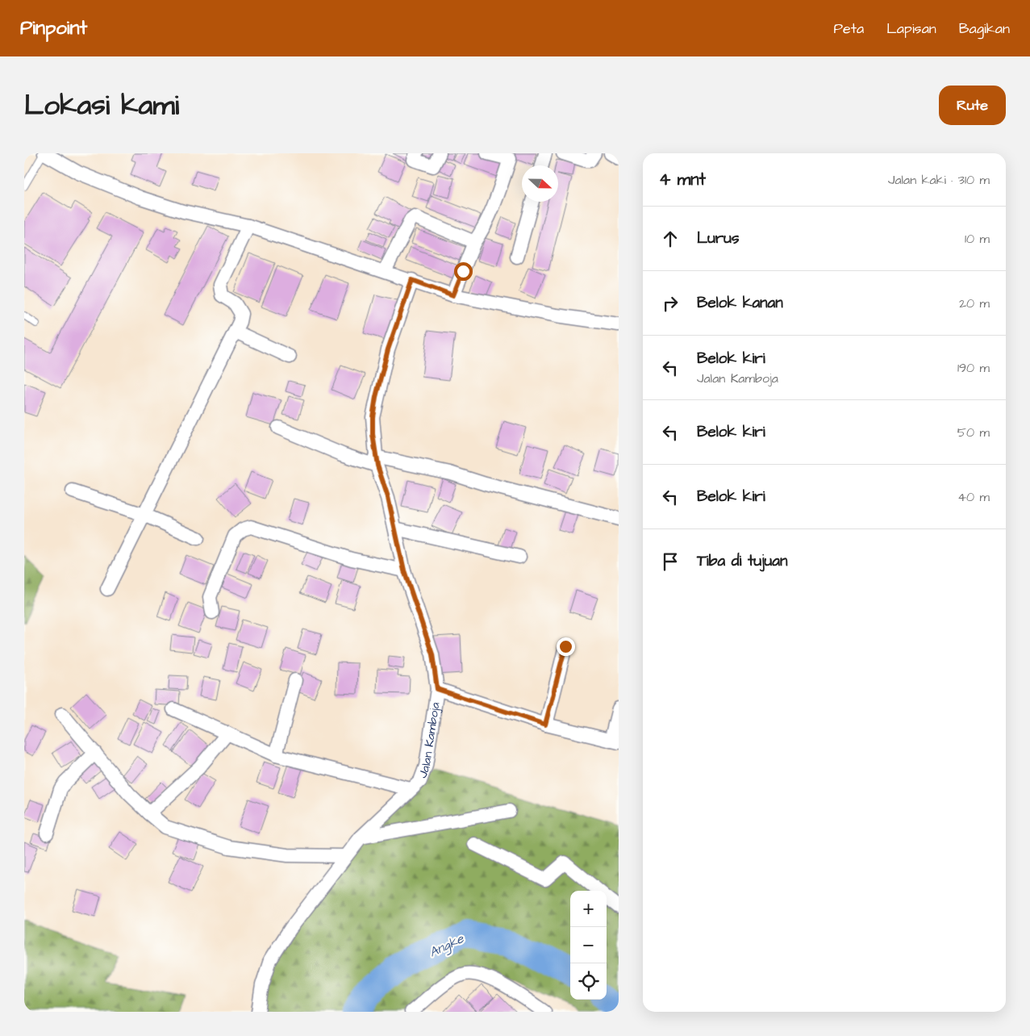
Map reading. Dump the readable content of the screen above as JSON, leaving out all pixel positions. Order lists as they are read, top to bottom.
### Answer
{
  "streets": {
    "street": ["Jalan Kamboja"]
  },
  "water": ["Angke"],
  "north": "right",
  "page": {
    "header": "Pinpoint",
    "nav": ["Peta", "Lapisan", "Bagikan"],
    "title": "Lokasi kami",
    "buttons": "Rute",
    "heading": ["4 mnt", "Jalan kaki · 310 m"],
    "list": [
      ["Lurus", "10 m"],
      ["Belok kanan", "20 m"],
      ["Belok kiri", "Jalan Kamboja", "190 m"],
      ["Belok kiri", "50 m"],
      ["Belok kiri", "40 m"],
      "Tiba di tujuan"
    ],
    "map_buttons": ["+", "−"]
  }
}
